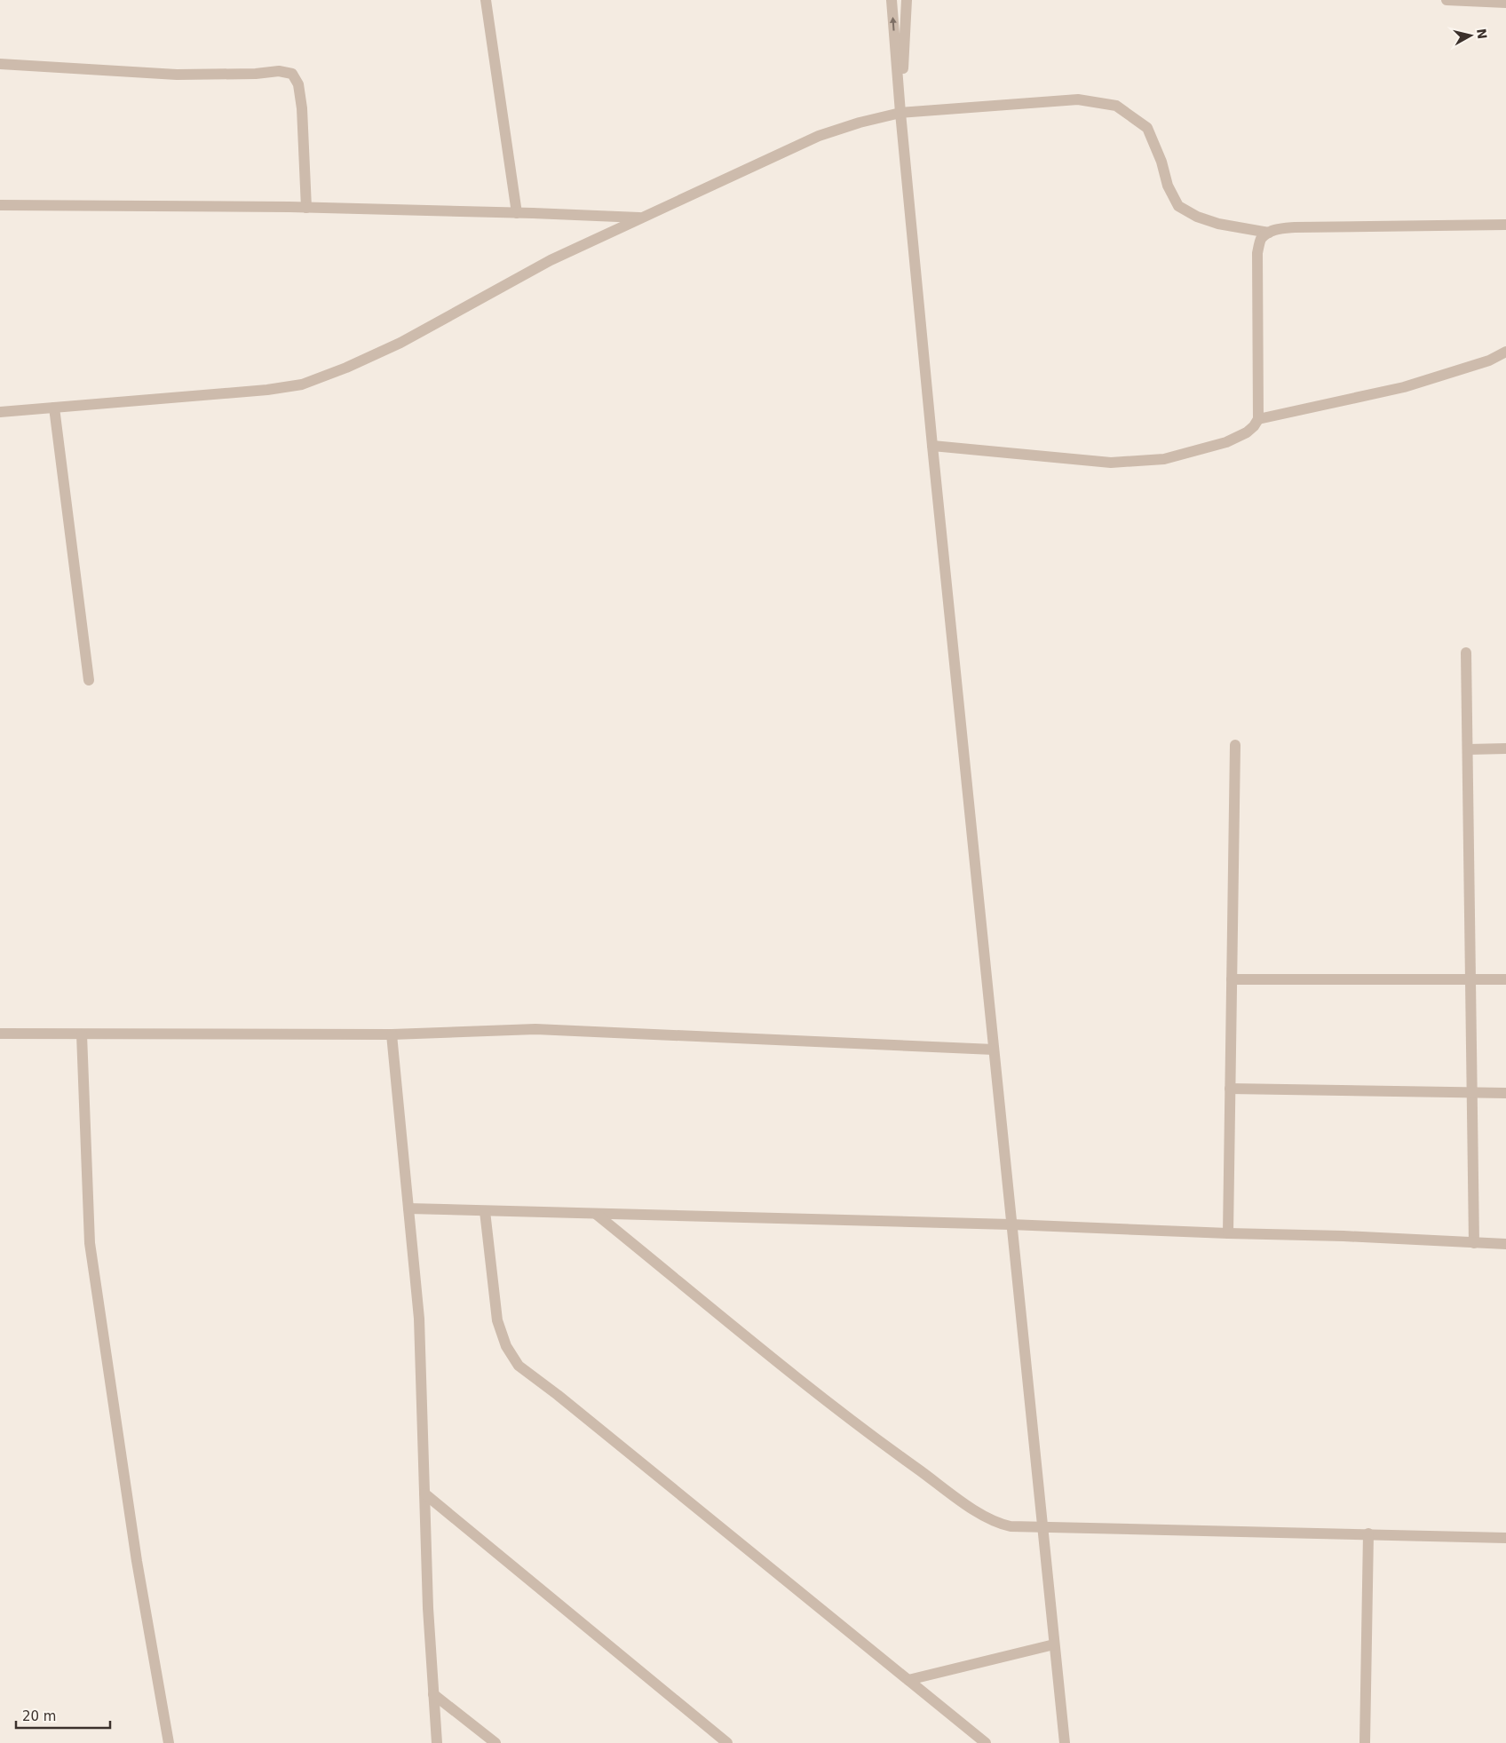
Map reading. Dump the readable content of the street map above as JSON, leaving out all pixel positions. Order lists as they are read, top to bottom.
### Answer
{
  "scale_bar": "20 m",
  "north": "right"
}
